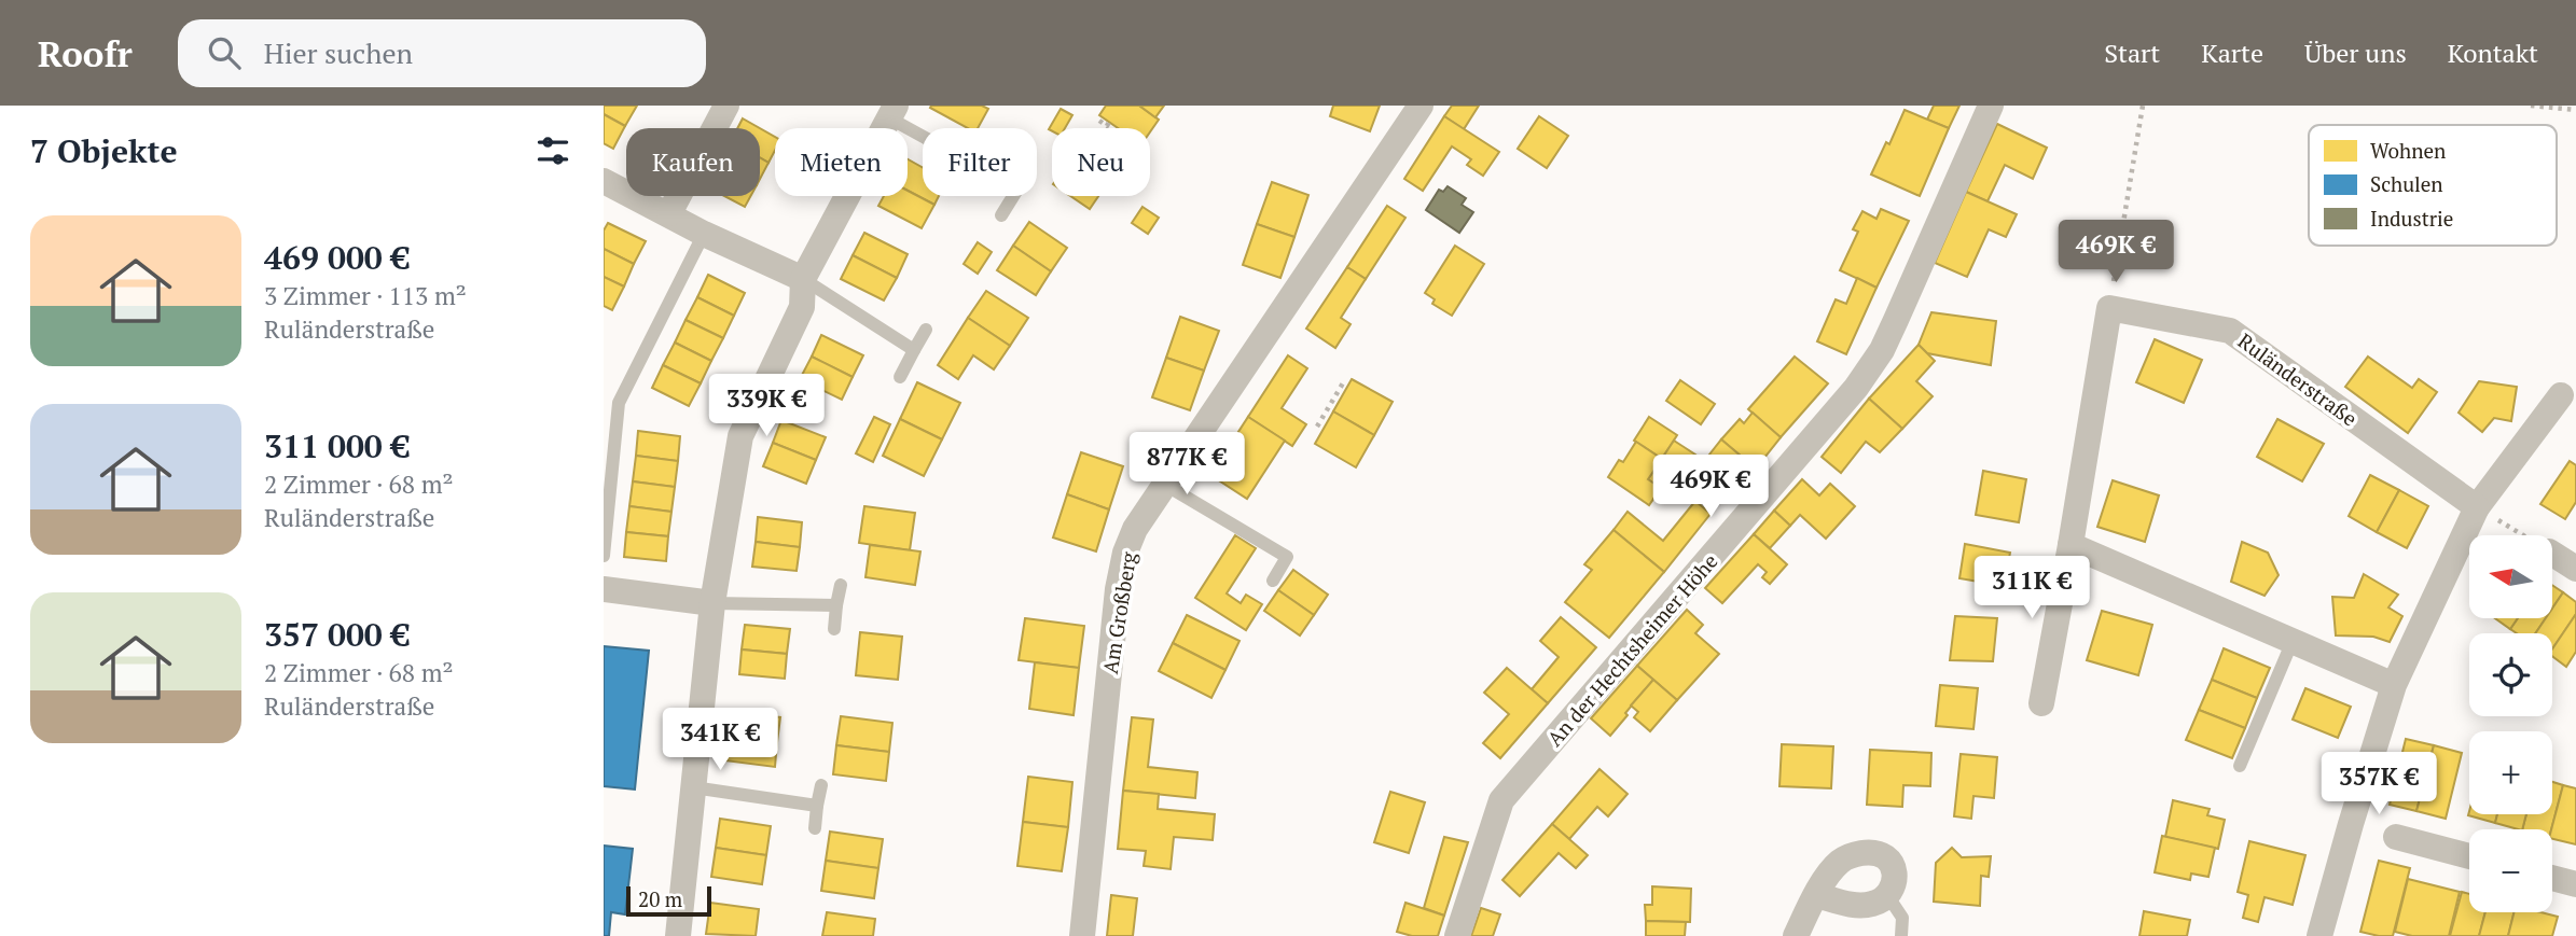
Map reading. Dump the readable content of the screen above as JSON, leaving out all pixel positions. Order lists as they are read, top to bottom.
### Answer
{
  "streets": {
    "street": ["Ruländerstraße", "Am Großberg", "An der Hechtsheimer Höhe"]
  },
  "legend": ["Wohnen", "Schulen", "Industrie"],
  "scale_bar": "20 m",
  "north": "left",
  "page": {
    "header": "Roofr",
    "search": "Hier suchen",
    "nav": [
      "Start",
      "Karte",
      "Über uns",
      "Kontakt"
    ],
    "heading": "7 Objekte",
    "chip": [
      "Kaufen",
      "Mieten",
      "Filter",
      "Neu"
    ],
    "list": [
      {
        "name": "469 000 €",
        "note": "3 Zimmer · 113 m² · Ruländerstraße"
      },
      {
        "name": "311 000 €",
        "note": "2 Zimmer · 68 m² · Ruländerstraße"
      },
      {
        "name": "357 000 €",
        "note": "2 Zimmer · 68 m² · Ruländerstraße"
      }
    ],
    "price": [
      "469K €",
      "339K €",
      "877K €",
      "469K €",
      "311K €",
      "341K €",
      "357K €"
    ],
    "map_buttons": ["+", "−"],
    "scale": "20 m"
  }
}
